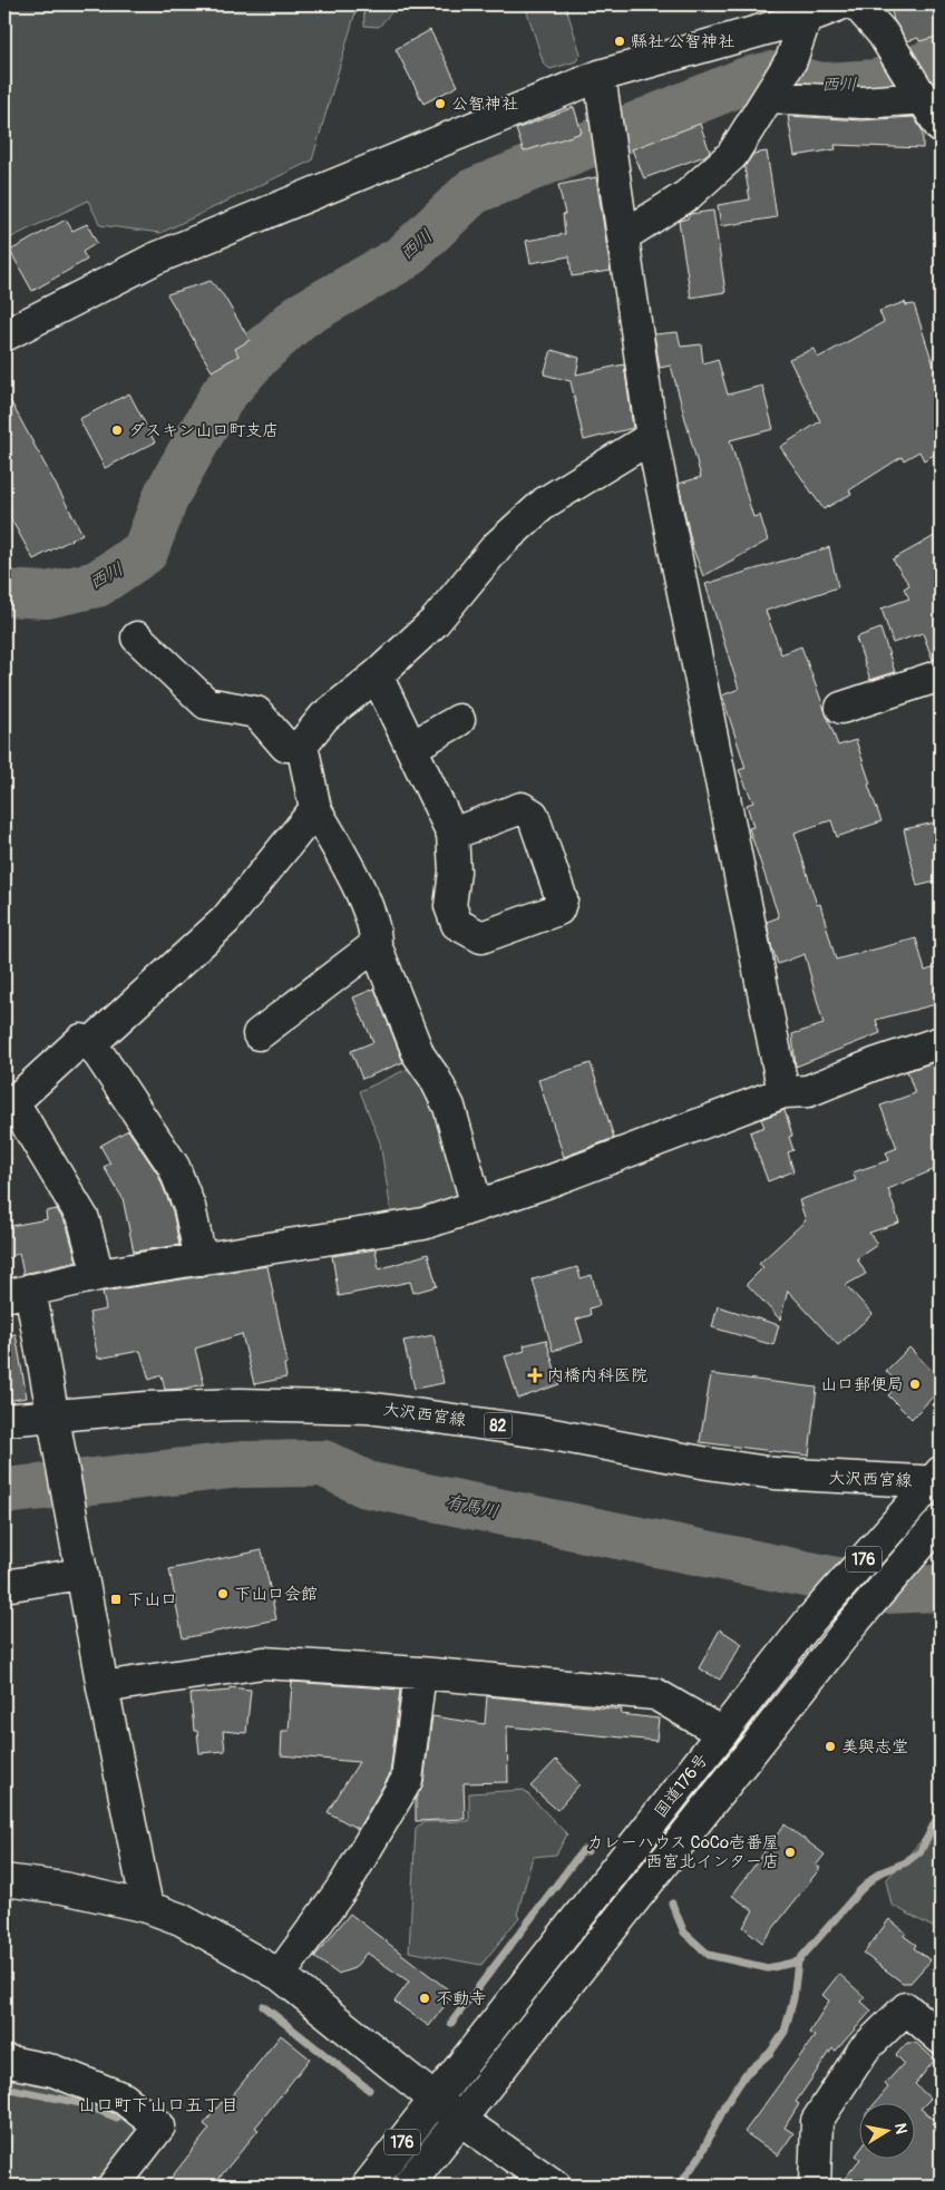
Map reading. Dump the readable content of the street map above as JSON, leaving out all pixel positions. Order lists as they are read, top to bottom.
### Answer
{
  "streets": {
    "main road": [
      "大沢西宮線",
      "82",
      "176",
      "国道176号"
    ]
  },
  "crossings": [
    ["大沢西宮線", "国道176号"]
  ],
  "districts": ["山口町下山口五丁目"],
  "water": ["西川", "有馬川"],
  "places": {
    "other": [
      "縣社 公智神社",
      "公智神社",
      "ダスキン山口町支店",
      "山口郵便局",
      "下山口会館",
      "美與志堂",
      "カレーハウス CoCo壱番屋 西宮北インター店",
      "不動寺"
    ],
    "health": ["内橋内科医院"],
    "transit": ["下山口"]
  },
  "north": "right"
}
